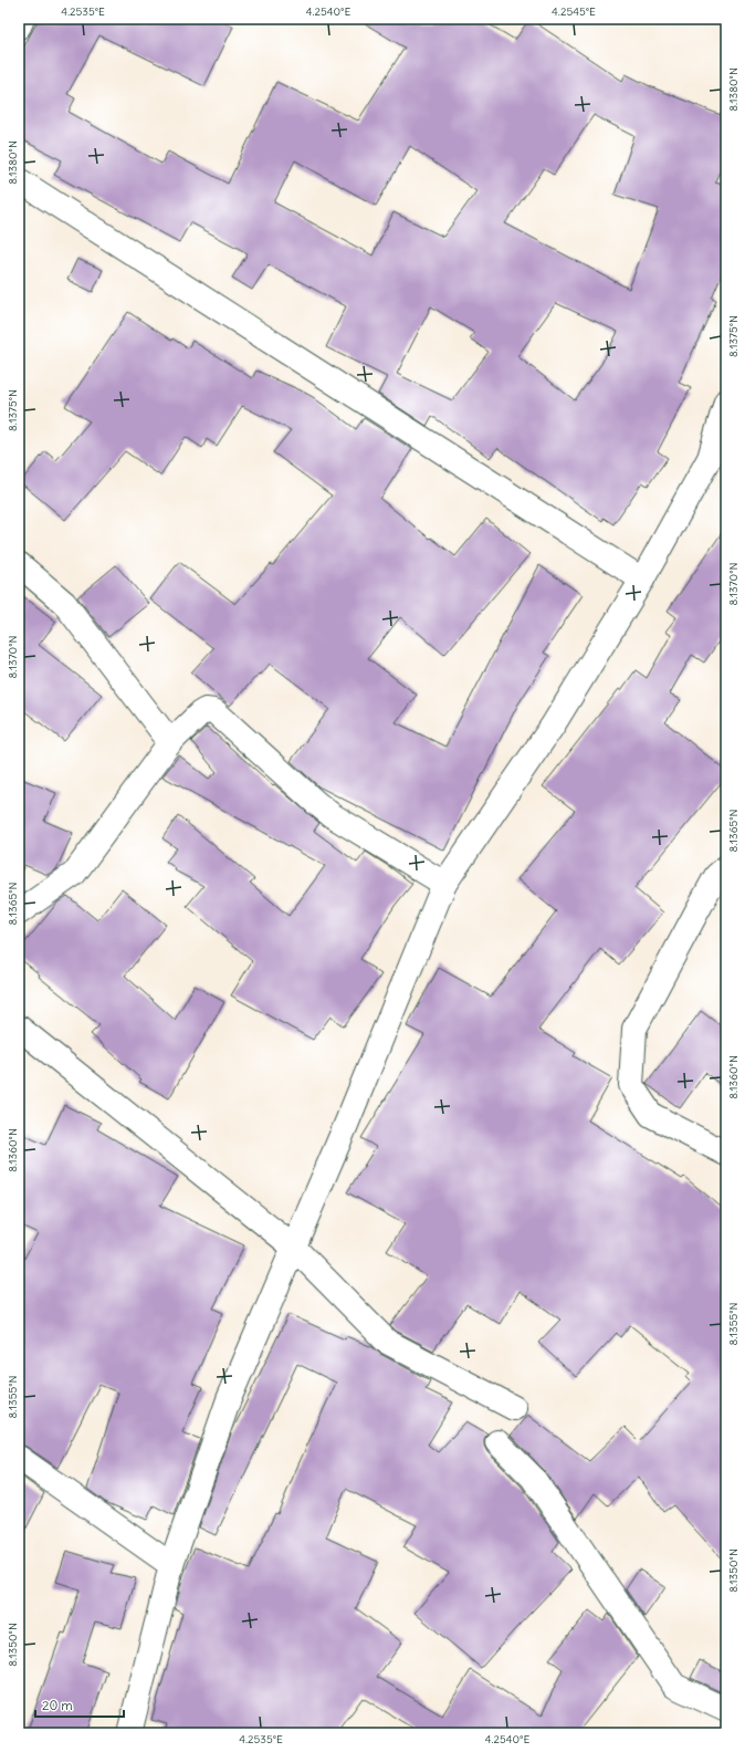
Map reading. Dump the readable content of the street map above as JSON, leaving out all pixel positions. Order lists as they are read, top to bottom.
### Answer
{
  "scale_bar": "20 m",
  "coordinates": [
    "4.2535°E",
    "4.2540°E",
    "4.2545°E",
    "8.1380°N",
    "8.1375°N",
    "8.1370°N",
    "8.1365°N",
    "8.1360°N",
    "8.1355°N",
    "8.1350°N"
  ]
}
